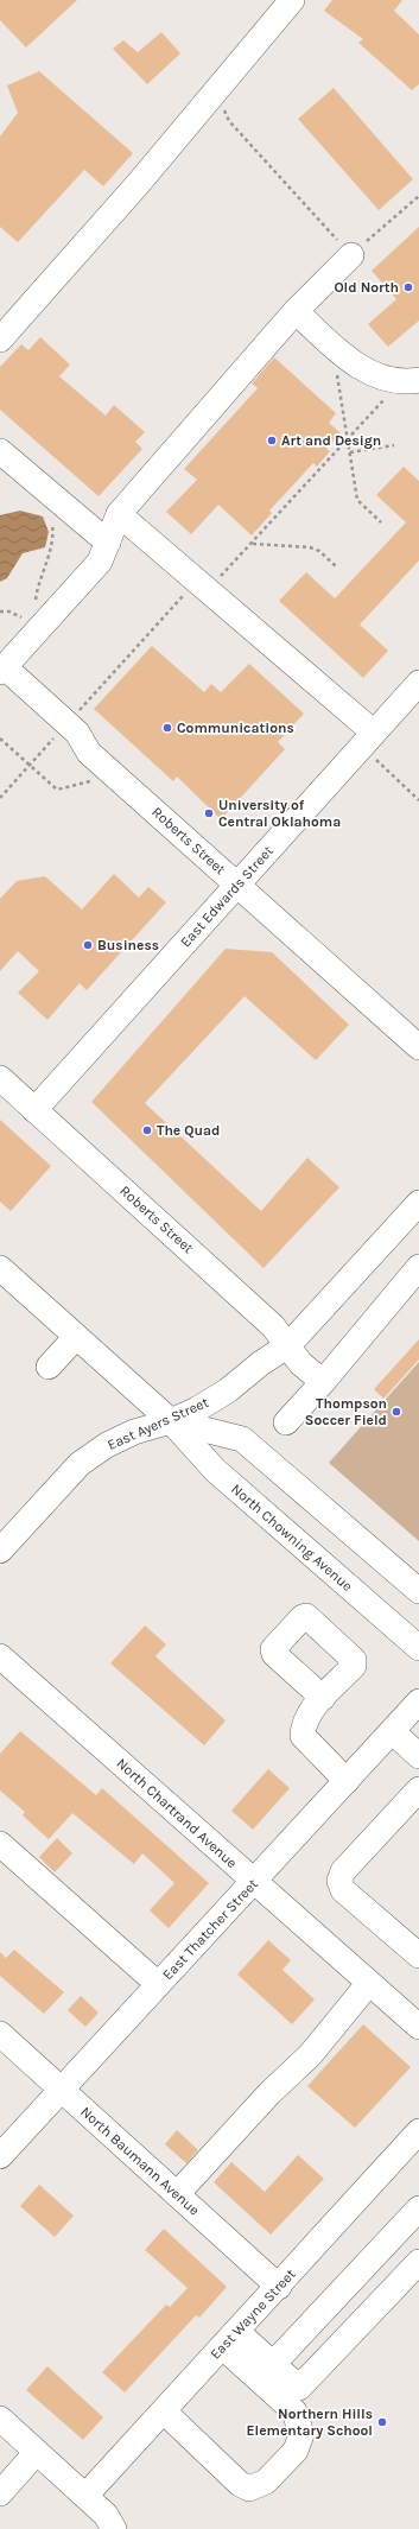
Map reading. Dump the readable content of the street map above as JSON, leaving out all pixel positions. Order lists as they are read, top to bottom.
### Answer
{
  "streets": {
    "street": [
      "Roberts Street",
      "East Edwards Street",
      "East Ayers Street",
      "North Chowning Avenue",
      "North Chartrand Avenue",
      "East Thatcher Street",
      "North Baumann Avenue",
      "East Wayne Street"
    ]
  },
  "crossings": [
    ["Roberts Street", "East Edwards Street"],
    ["Roberts Street", "East Ayers Street"],
    ["East Ayers Street", "North Chowning Avenue"],
    ["North Chartrand Avenue", "East Thatcher Street"],
    ["East Thatcher Street", "North Baumann Avenue"],
    ["North Baumann Avenue", "East Wayne Street"]
  ],
  "places": [
    "Old North",
    "Art and Design",
    "Communications",
    "University of Central Oklahoma",
    "Business",
    "The Quad",
    "Thompson Soccer Field",
    "Northern Hills Elementary School"
  ]
}
